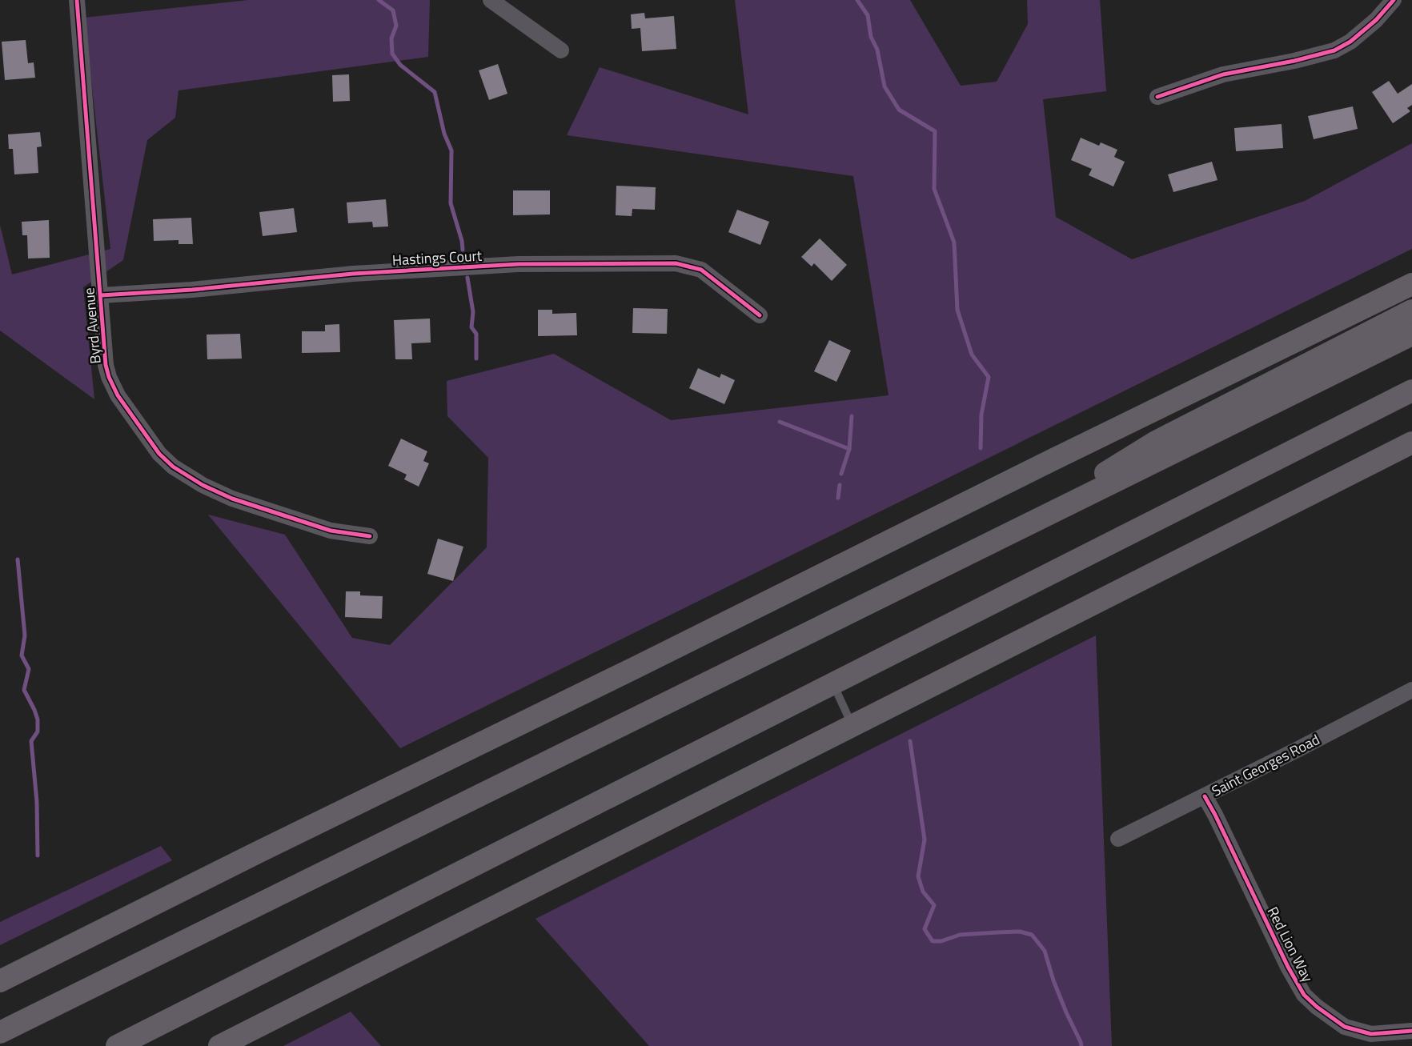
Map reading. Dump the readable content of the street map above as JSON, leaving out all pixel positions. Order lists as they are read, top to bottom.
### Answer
{
  "streets": {
    "street": [
      "Hastings Court",
      "Byrd Avenue",
      "Saint Georges Road",
      "Red Lion Way"
    ]
  },
  "crossings": [
    ["Hastings Court", "Byrd Avenue"],
    ["Saint Georges Road", "Red Lion Way"]
  ]
}
